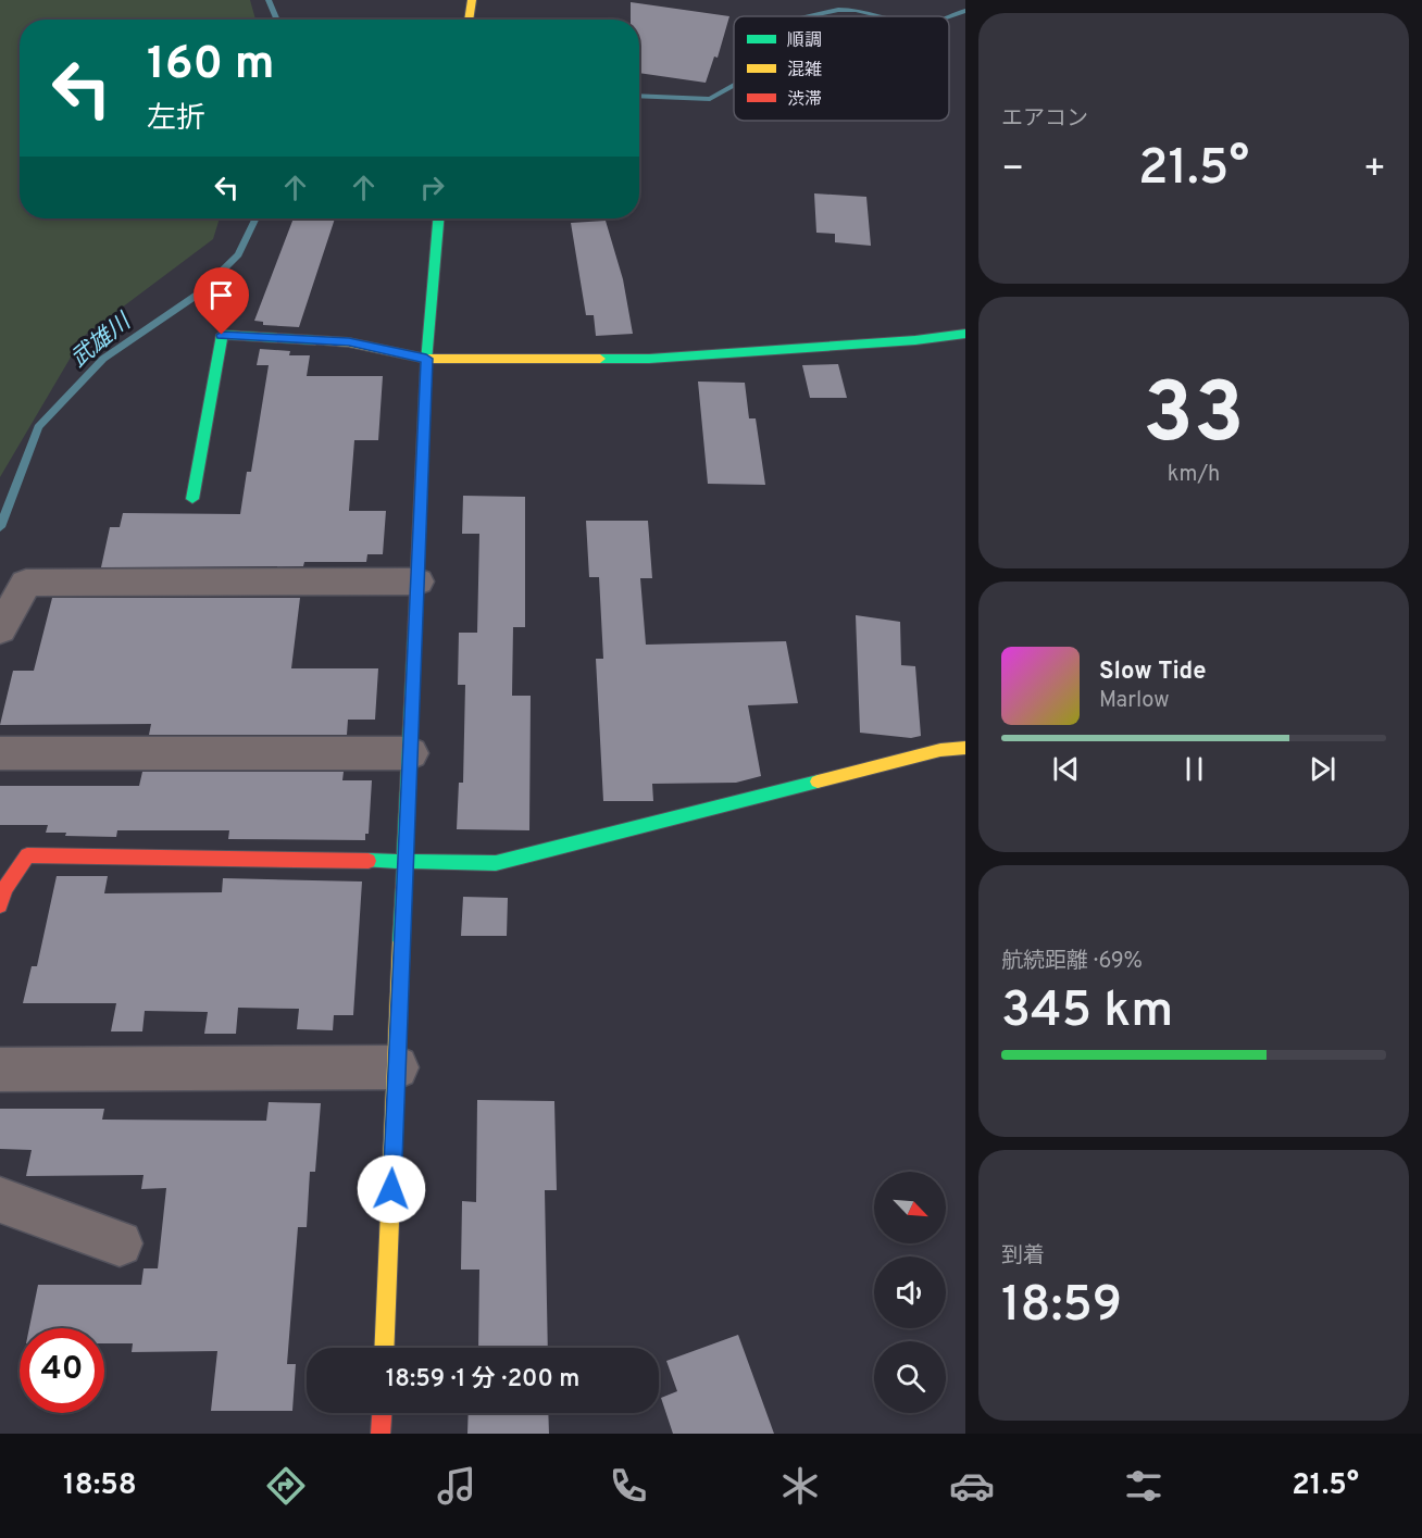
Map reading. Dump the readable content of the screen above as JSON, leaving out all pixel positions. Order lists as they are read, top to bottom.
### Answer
{
  "water": ["武雄川"],
  "legend": ["順調", "混雑", "渋滞"],
  "north": "bottom right",
  "page": {
    "tile": [
      "エアコン",
      ["33", "km/h"],
      ["航続距離 · 69%", "345 km"],
      ["到着", "18:59"]
    ],
    "turn": ["160 m", "左折"],
    "heat": ["−", "21.5°", "+"],
    "song": ["Slow Tide", "Marlow"],
    "limit": "40",
    "trip": "18:59 · 1 分 · 200 m",
    "tabs": ["18:58", "21.5°"]
  }
}
